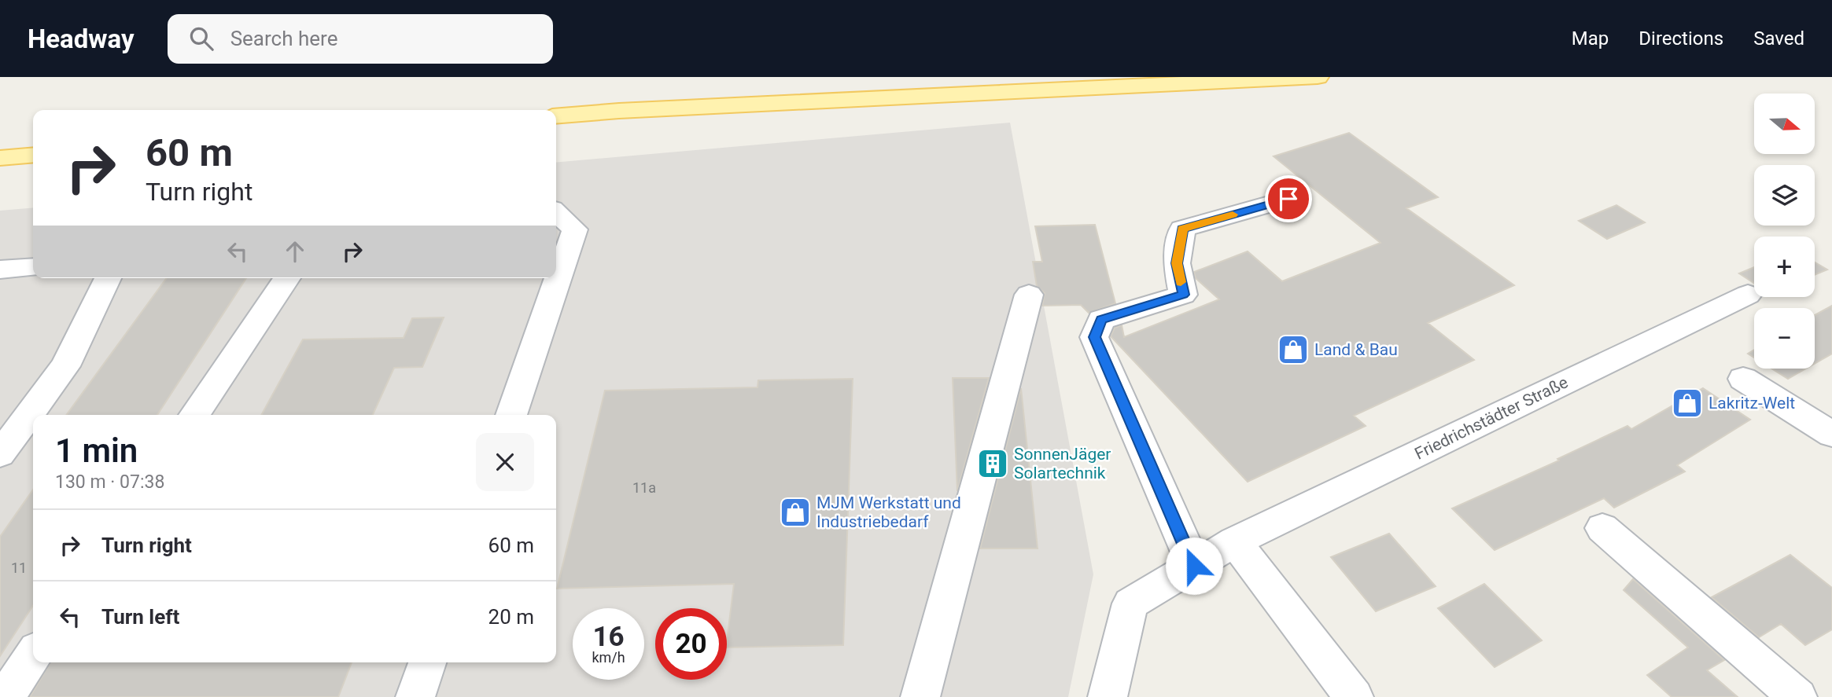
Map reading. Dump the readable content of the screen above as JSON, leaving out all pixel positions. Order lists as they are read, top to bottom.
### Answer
{
  "streets": {
    "street": ["Friedrichstädter Straße"]
  },
  "places": {
    "shop": ["Land & Bau", "Lakritz-Welt", "MJM Werkstatt und Industriebedarf"],
    "building": ["SonnenJäger Solartechnik"]
  },
  "house_numbers": ["11a", "11"],
  "north": "right",
  "page": {
    "header": "Headway",
    "search": "Search here",
    "nav": ["Map", "Directions", "Saved"],
    "map_buttons": ["+", "−"],
    "turn": ["60 m", "Turn right"],
    "heading": ["1 min", "130 m · 07:38"],
    "list": [
      {
        "name": "Turn right",
        "value": "60 m"
      },
      {
        "name": "Turn left",
        "value": "20 m"
      }
    ],
    "speed": "16 km/h",
    "limit": "20"
  }
}
